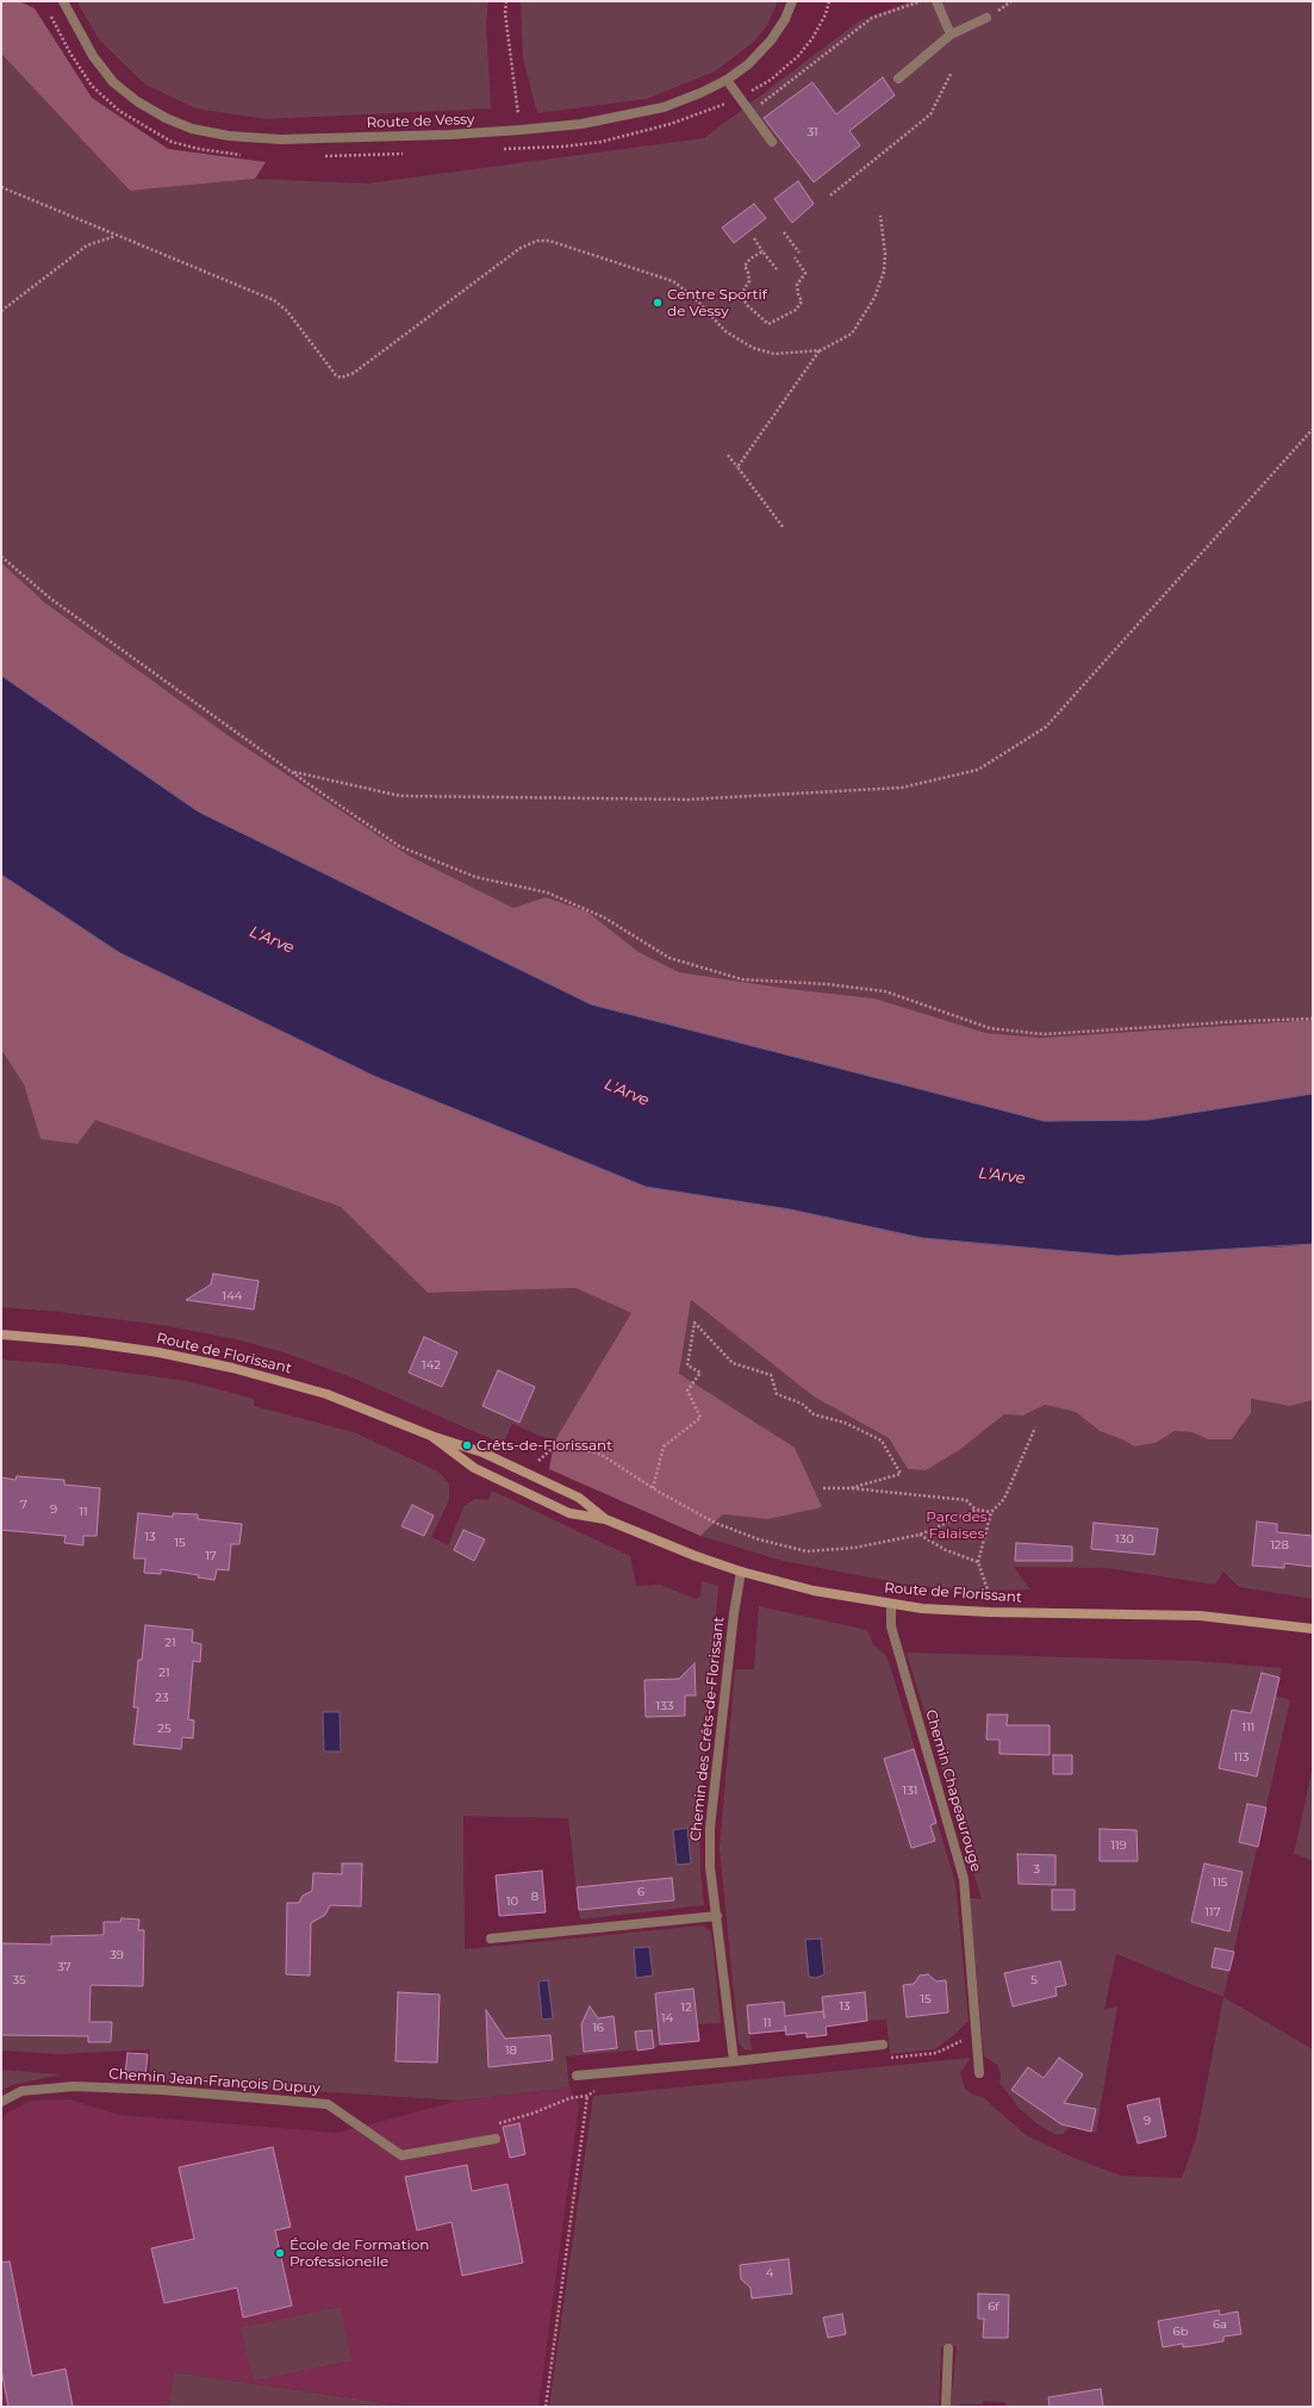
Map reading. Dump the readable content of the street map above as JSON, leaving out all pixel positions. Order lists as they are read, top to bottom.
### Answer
{
  "streets": {
    "main road": ["Route de Florissant"],
    "street": [
      "Route de Vessy",
      "Chemin des Crêts-de-Florissant",
      "Chemin Chapeaurouge",
      "Chemin Jean-François Dupuy"
    ]
  },
  "crossings": [
    ["Route de Florissant", "Chemin des Crêts-de-Florissant"],
    ["Route de Florissant", "Chemin Chapeaurouge"]
  ],
  "water": ["L'Arve"],
  "parks": ["Parc des Falaises"],
  "places": ["Centre Sportif de Vessy", "Crêts-de-Florissant", "École de Formation Professionelle"],
  "house_numbers": [
    "31",
    "144",
    "142",
    "7",
    "9",
    "11",
    "13",
    "130",
    "15",
    "128",
    "17",
    "21",
    "21",
    "23",
    "133",
    "111",
    "25",
    "113",
    "131",
    "119",
    "3",
    "115",
    "6",
    "8",
    "10",
    "117",
    "39",
    "37",
    "35",
    "5",
    "15",
    "13",
    "12",
    "14",
    "11",
    "16",
    "18",
    "9",
    "4",
    "6f",
    "6a",
    "6b"
  ]
}
